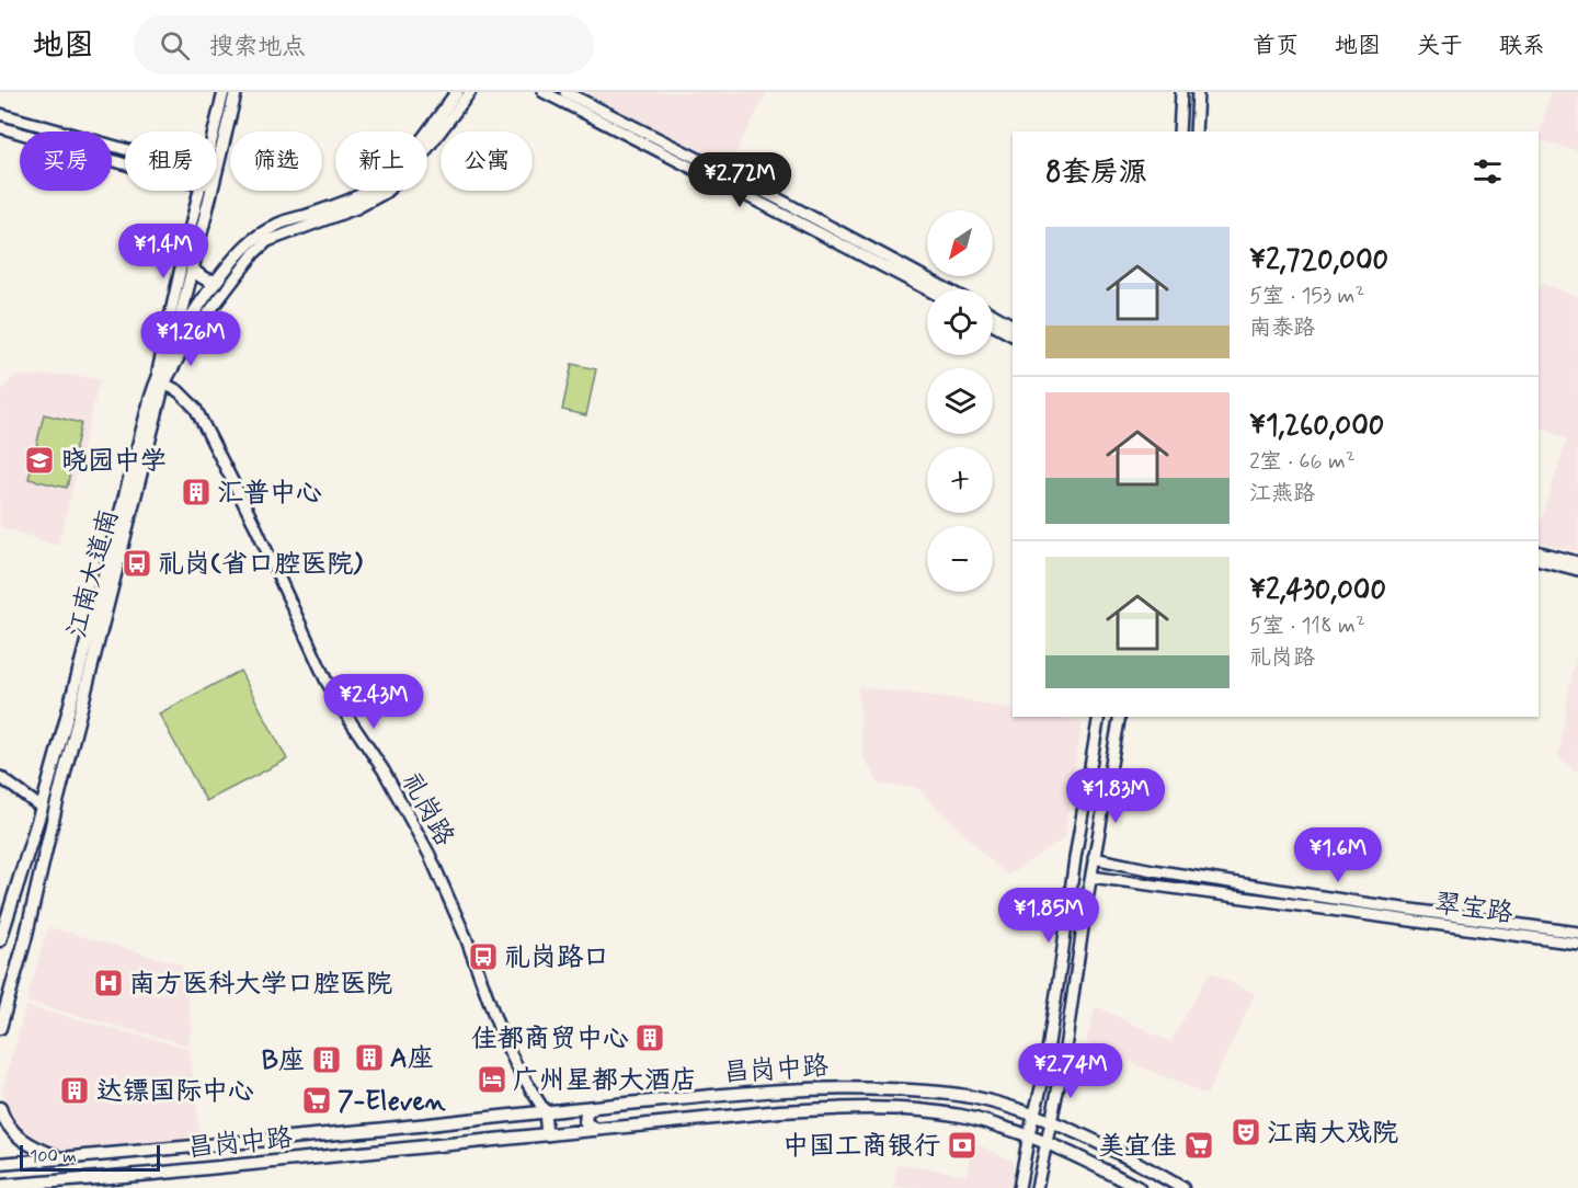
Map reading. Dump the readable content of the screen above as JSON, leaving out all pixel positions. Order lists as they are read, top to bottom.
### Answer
{
  "streets": {
    "main road": [
      "江南大道南",
      "礼岗路",
      "翠宝路",
      "昌岗中路"
    ]
  },
  "crossings": [
    ["江南大道南", "礼岗路"],
    ["礼岗路", "昌岗中路"]
  ],
  "places": {
    "school or university": ["晓园中学"],
    "building": [
      "汇普中心",
      "佳都商贸中心",
      "A座",
      "B座",
      "达镖国际中心"
    ],
    "bus stop": ["礼岗(省口腔医院)", "礼岗路口"],
    "hospital": ["南方医科大学口腔医院"],
    "hotel": ["广州星都大酒店"],
    "supermarket": ["7-Eleven", "美宜佳"],
    "theatre": ["江南大戏院"],
    "bank": ["中国工商银行"]
  },
  "scale_bar": "100 m",
  "north": "bottom left",
  "page": {
    "header": "地图",
    "search": "搜索地点",
    "nav": [
      "首页",
      "地图",
      "关于",
      "联系"
    ],
    "chip": [
      "买房",
      "租房",
      "筛选",
      "新上",
      "公寓"
    ],
    "heading": "8套房源",
    "price": [
      "¥2.72M",
      "¥1.4M",
      "¥1.26M",
      "¥2.43M",
      "¥1.83M",
      "¥1.6M",
      "¥1.85M",
      "¥2.74M"
    ],
    "map_buttons": ["+", "−"],
    "list": [
      {
        "name": "¥2,720,000",
        "note": "5室 · 153 m² · 南泰路"
      },
      {
        "name": "¥1,260,000",
        "note": "2室 · 66 m² · 江燕路"
      },
      {
        "name": "¥2,430,000",
        "note": "5室 · 118 m² · 礼岗路"
      }
    ],
    "scale": "100 m"
  }
}
